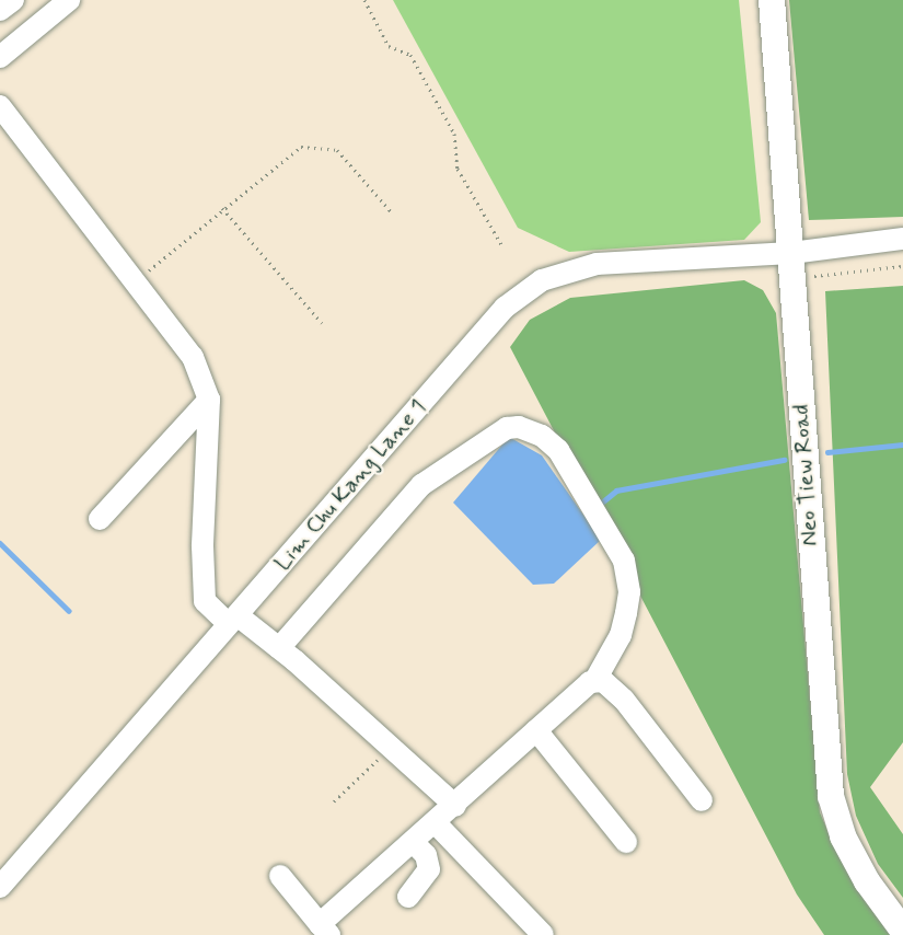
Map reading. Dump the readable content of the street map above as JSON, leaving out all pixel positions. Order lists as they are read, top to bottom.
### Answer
{
  "streets": {
    "main road": ["Neo Tiew Road"],
    "street": ["Lim Chu Kang Lane 1"]
  },
  "crossings": [
    ["Neo Tiew Road", "Lim Chu Kang Lane 1"]
  ]
}
